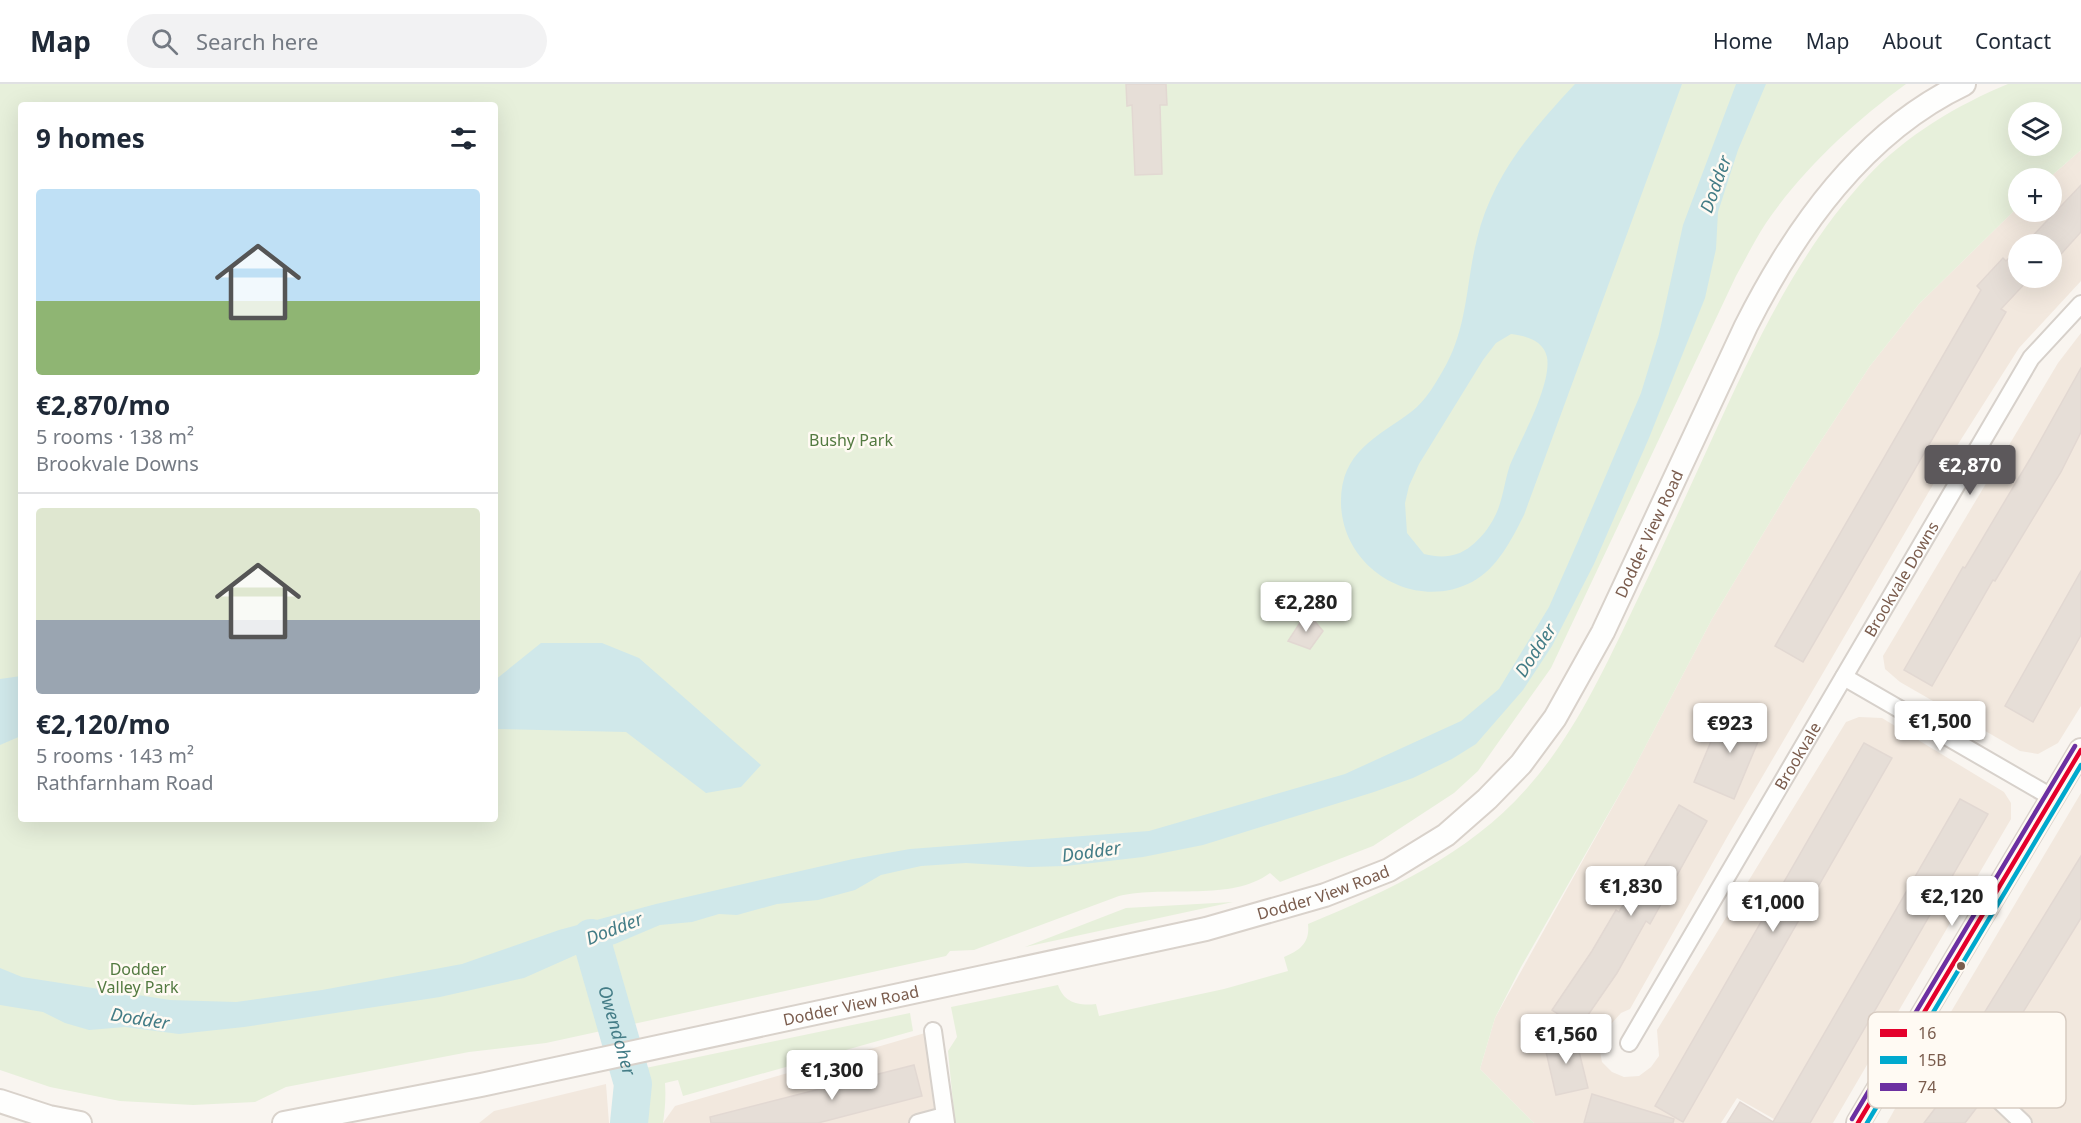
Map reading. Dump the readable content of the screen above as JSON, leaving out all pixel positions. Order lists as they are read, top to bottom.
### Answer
{
  "streets": {
    "main road": ["Dodder View Road"],
    "street": ["Brookvale Downs", "Brookvale"]
  },
  "crossings": [
    ["Brookvale Downs", "Brookvale"]
  ],
  "water": ["Dodder", "Owendoher"],
  "parks": ["Bushy Park", "Dodder Valley Park"],
  "lines": ["transit line 74", "transit line 16", "transit line 15B"],
  "legend": ["16", "15B", "74"],
  "page": {
    "header": "Map",
    "search": "Search here",
    "nav": [
      "Home",
      "Map",
      "About",
      "Contact"
    ],
    "map_buttons": ["+", "−"],
    "heading": "9 homes",
    "list": [
      {
        "name": "€2,870/mo",
        "note": "5 rooms · 138 m² · Brookvale Downs"
      },
      {
        "name": "€2,120/mo",
        "note": "5 rooms · 143 m² · Rathfarnham Road"
      }
    ],
    "price": [
      "€2,870",
      "€2,280",
      "€1,500",
      "€923",
      "€1,830",
      "€2,120",
      "€1,000",
      "€1,560",
      "€1,300"
    ]
  }
}
